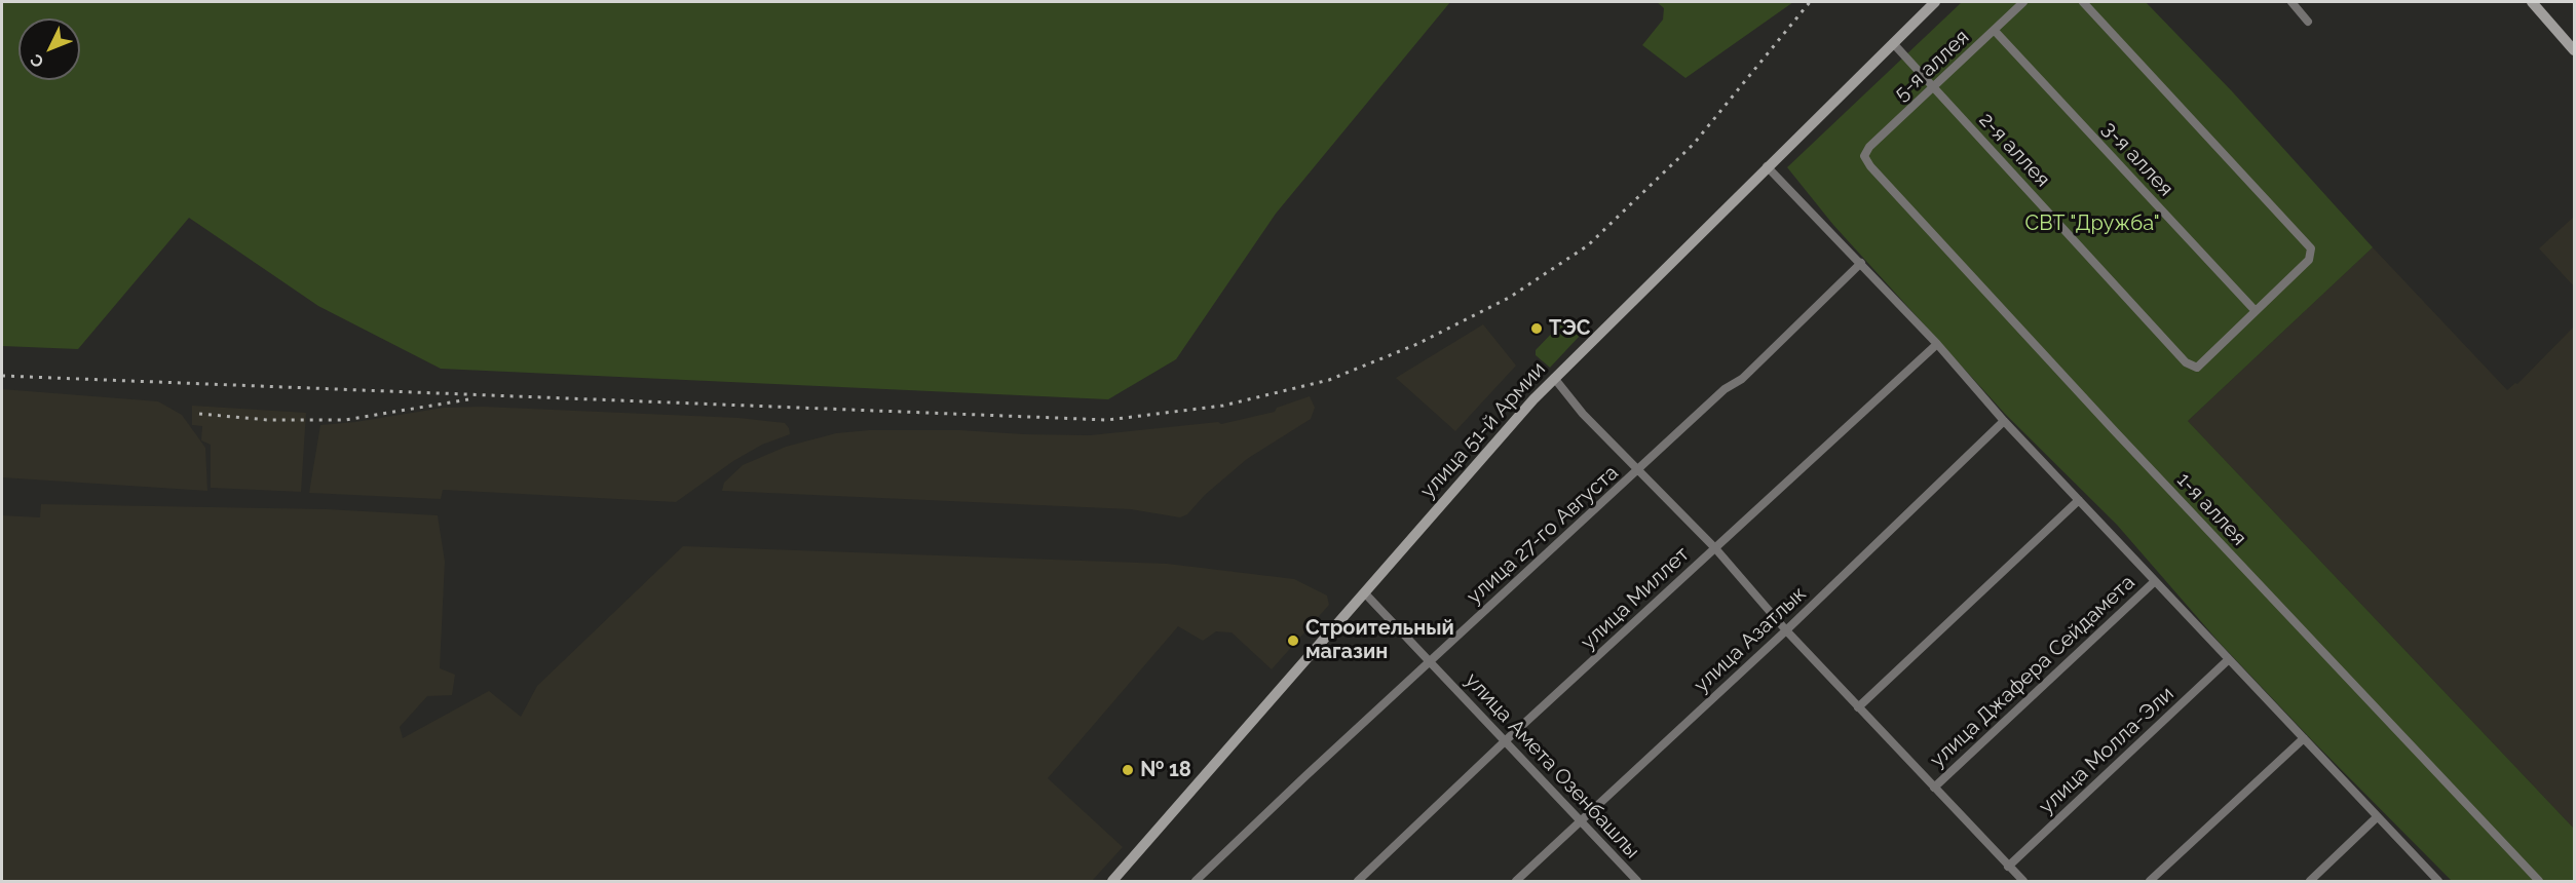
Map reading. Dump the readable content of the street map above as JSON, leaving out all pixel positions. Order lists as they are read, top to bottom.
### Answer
{
  "streets": {
    "main road": ["улица 51-й Армии"],
    "street": [
      "5-я аллея",
      "2-я аллея",
      "3-я аллея",
      "1-я аллея",
      "улица 27-го Августа",
      "улица Миллет",
      "улица Азатлык",
      "улица Джафера Сейдамета",
      "улица Молла-Эли",
      "улица Амета Озенбашлы"
    ]
  },
  "crossings": [
    ["5-я аллея", "2-я аллея"],
    ["5-я аллея", "3-я аллея"],
    ["5-я аллея", "1-я аллея"],
    ["2-я аллея", "3-я аллея"],
    ["2-я аллея", "улица 51-й Армии"],
    ["улица 51-й Армии", "улица Амета Озенбашлы"],
    ["улица 27-го Августа", "улица Амета Озенбашлы"],
    ["улица Миллет", "улица Амета Озенбашлы"],
    ["улица Азатлык", "улица Амета Озенбашлы"]
  ],
  "parks": ["СВТ \"Дружба\""],
  "places": ["ТЭС", "Строительный магазин", "№ 18"],
  "north": "bottom left"
}
